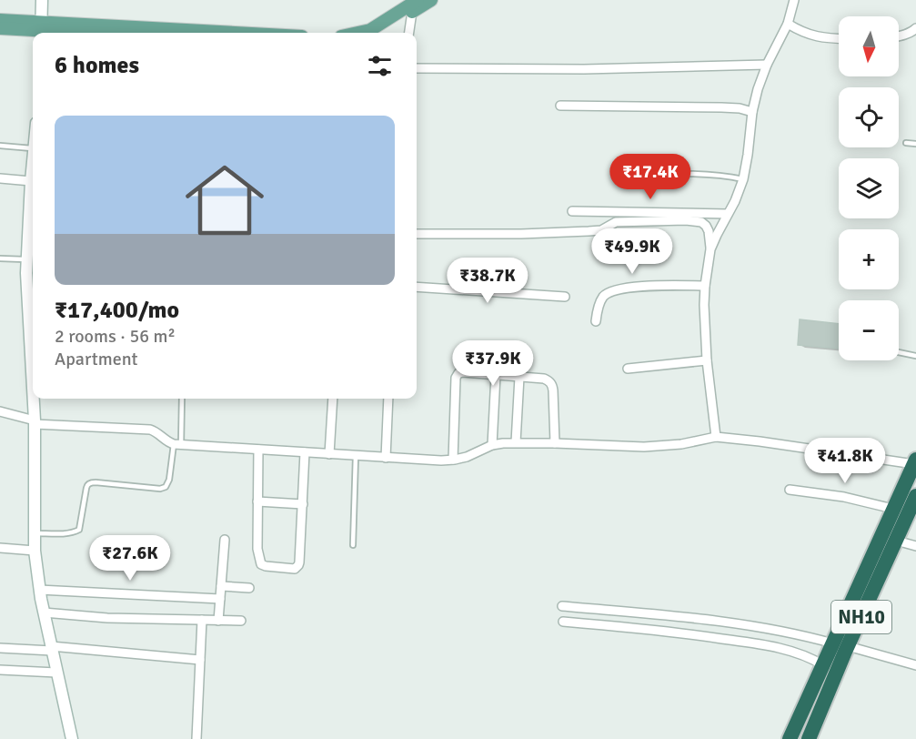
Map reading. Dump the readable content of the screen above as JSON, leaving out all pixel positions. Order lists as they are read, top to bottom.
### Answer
{
  "streets": {
    "highway": ["NH10"]
  },
  "north": "bottom",
  "page": {
    "map_buttons": ["+", "−"],
    "heading": "6 homes",
    "list": [
      {
        "name": "₹17,400/mo",
        "note": "2 rooms · 56 m² · Apartment"
      }
    ],
    "price": [
      "₹17.4K",
      "₹49.9K",
      "₹38.7K",
      "₹37.9K",
      "₹41.8K",
      "₹27.6K"
    ]
  }
}
